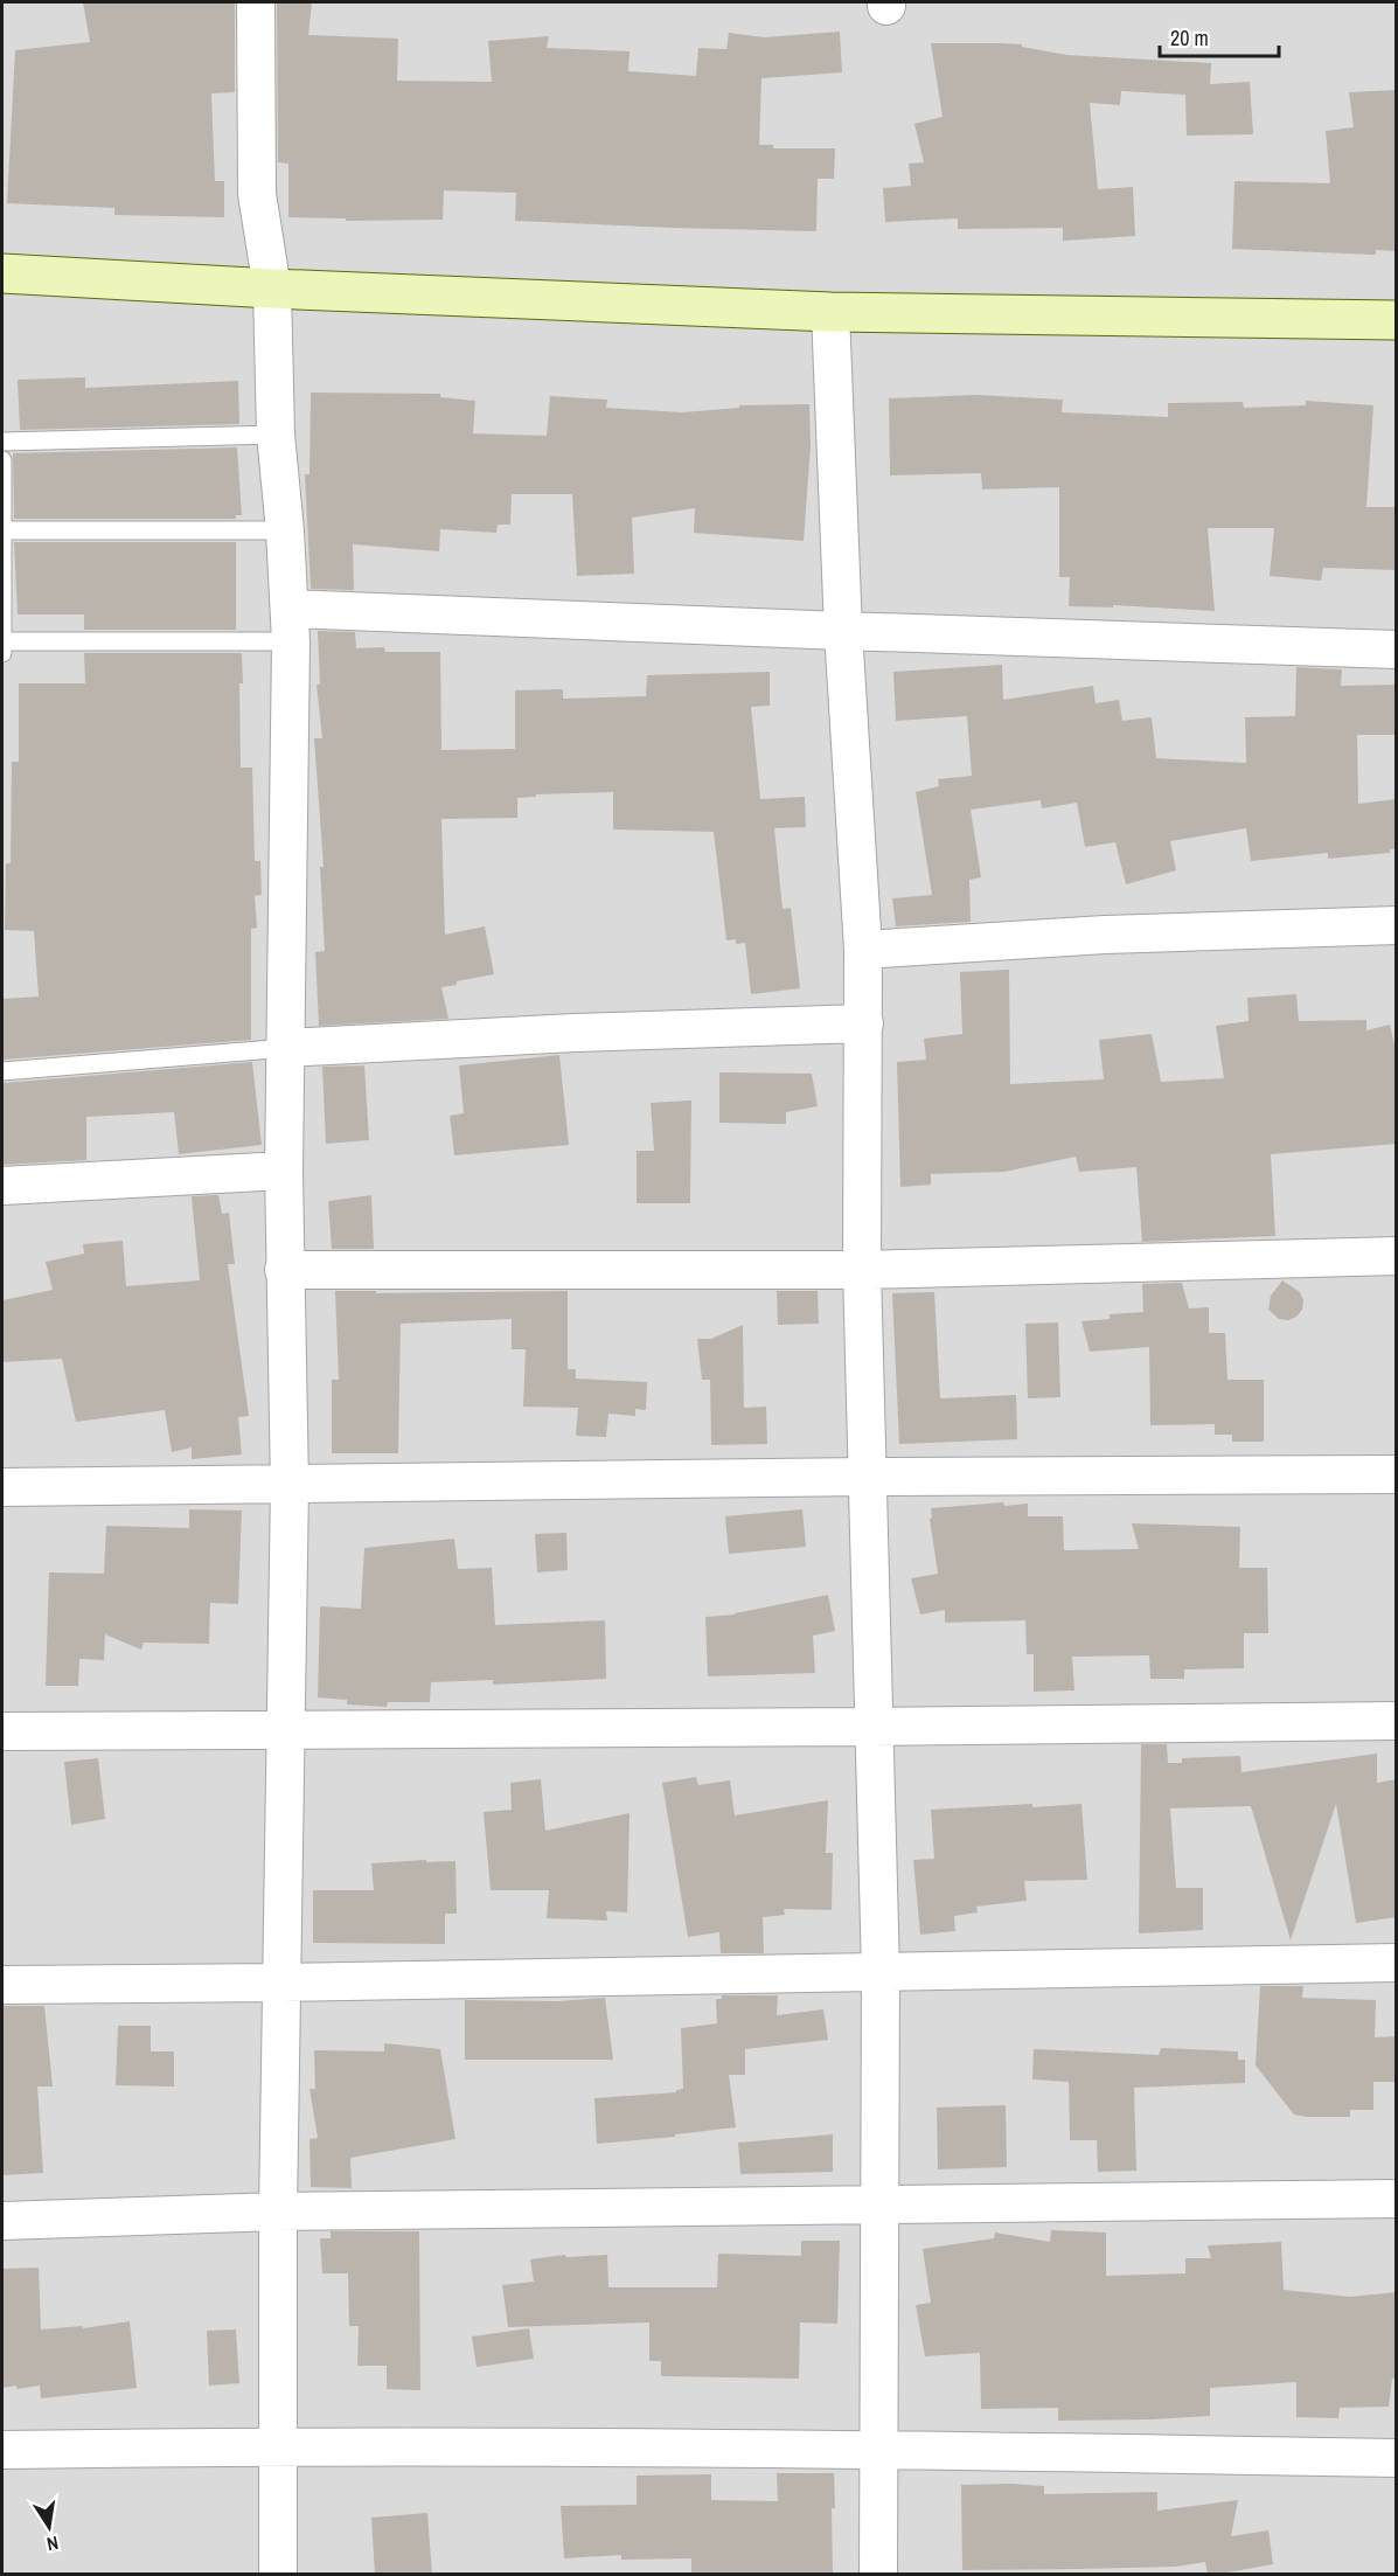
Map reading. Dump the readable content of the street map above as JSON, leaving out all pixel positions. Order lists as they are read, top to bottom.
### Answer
{
  "scale_bar": "20 m",
  "north": "bottom"
}
